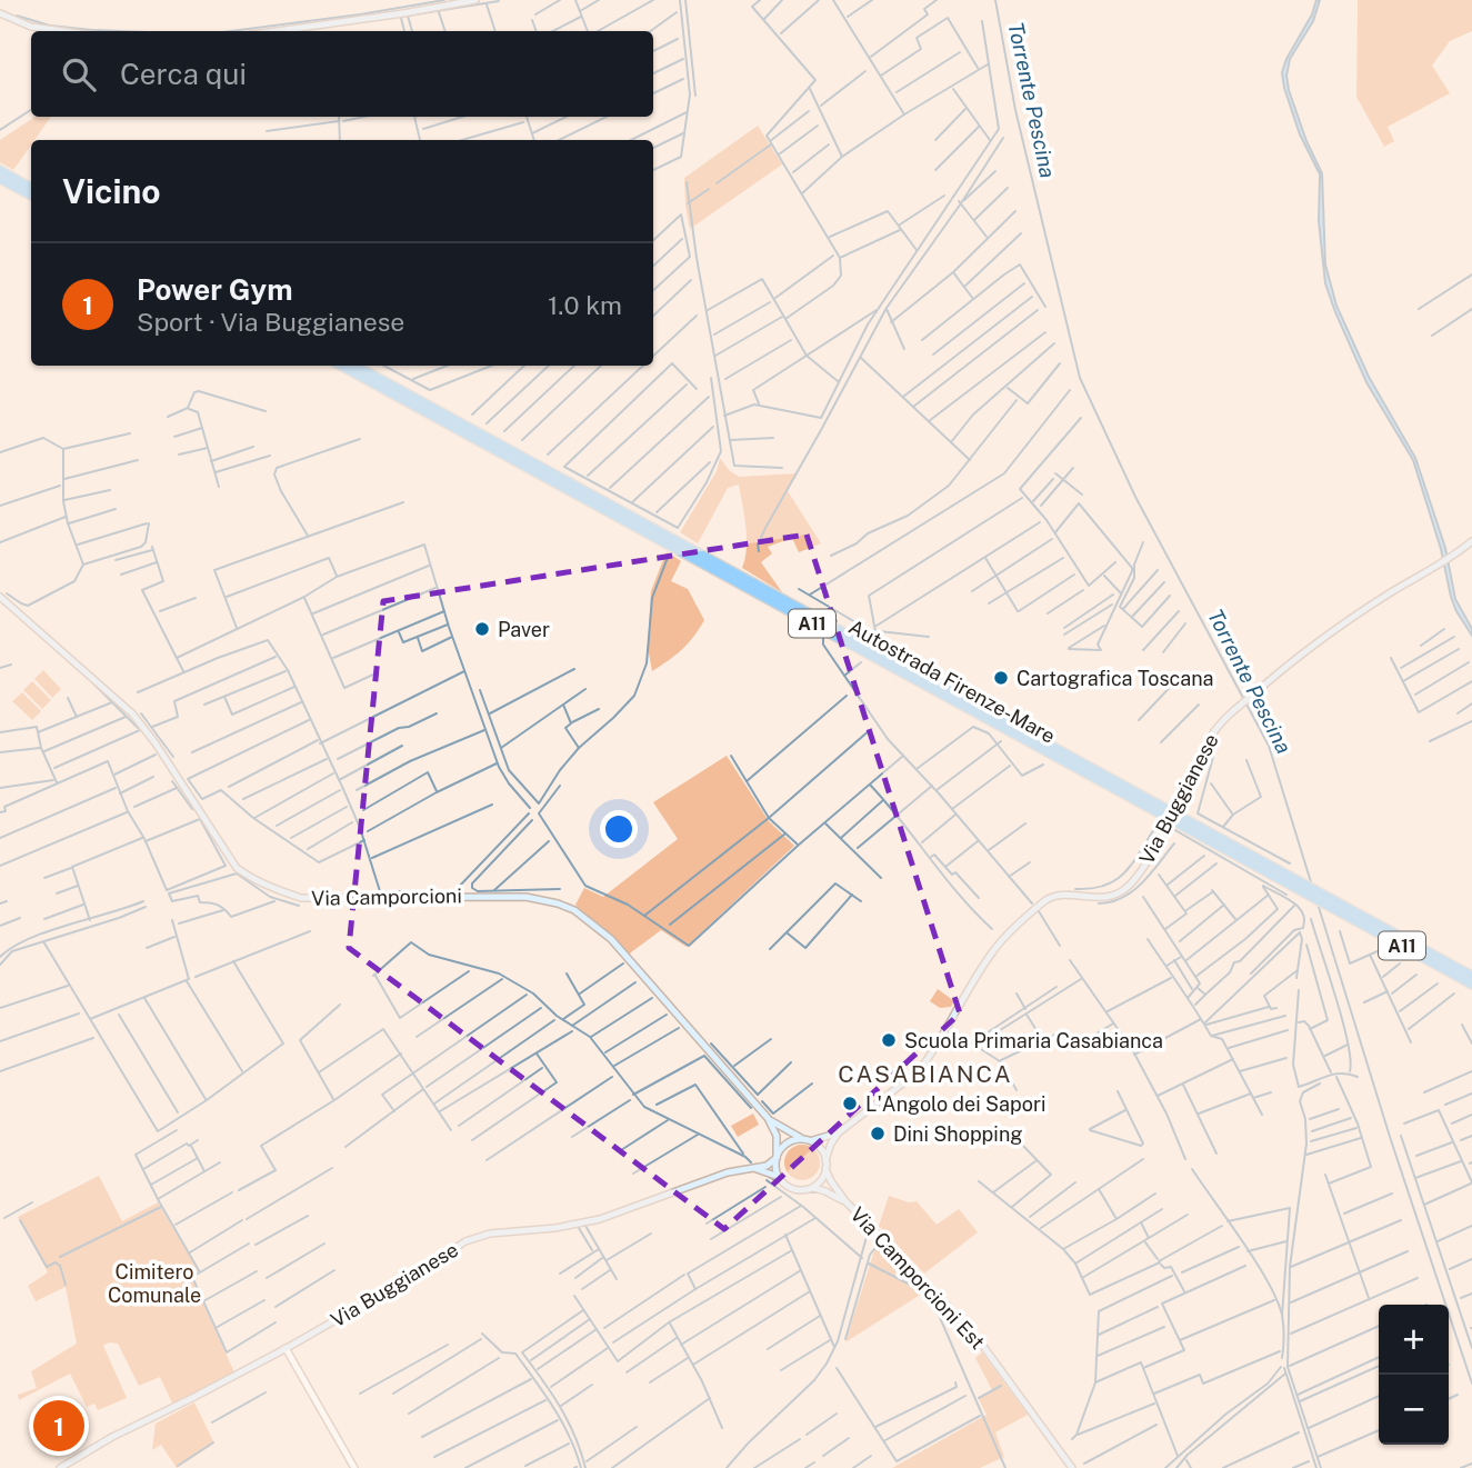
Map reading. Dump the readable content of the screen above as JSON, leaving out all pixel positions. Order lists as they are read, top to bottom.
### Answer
{
  "streets": {
    "highway": ["A11", "Autostrada Firenze-Mare"],
    "main road": ["Via Buggianese", "Via Camporcioni", "Via Camporcioni Est"]
  },
  "districts": ["CASABIANCA"],
  "water": ["Torrente Pescina"],
  "parks": ["Cimitero Comunale"],
  "places": [
    "Paver",
    "Cartografica Toscana",
    "Scuola Primaria Casabianca",
    "L'Angolo dei Sapori",
    "Dini Shopping"
  ],
  "page": {
    "search": "Cerca qui",
    "heading": "Vicino",
    "list": [
      {
        "mark": "1",
        "name": "Power Gym",
        "note": "Sport · Via Buggianese",
        "value": "1.0 km"
      }
    ],
    "map_buttons": ["+", "−"],
    "pins": "1"
  }
}
